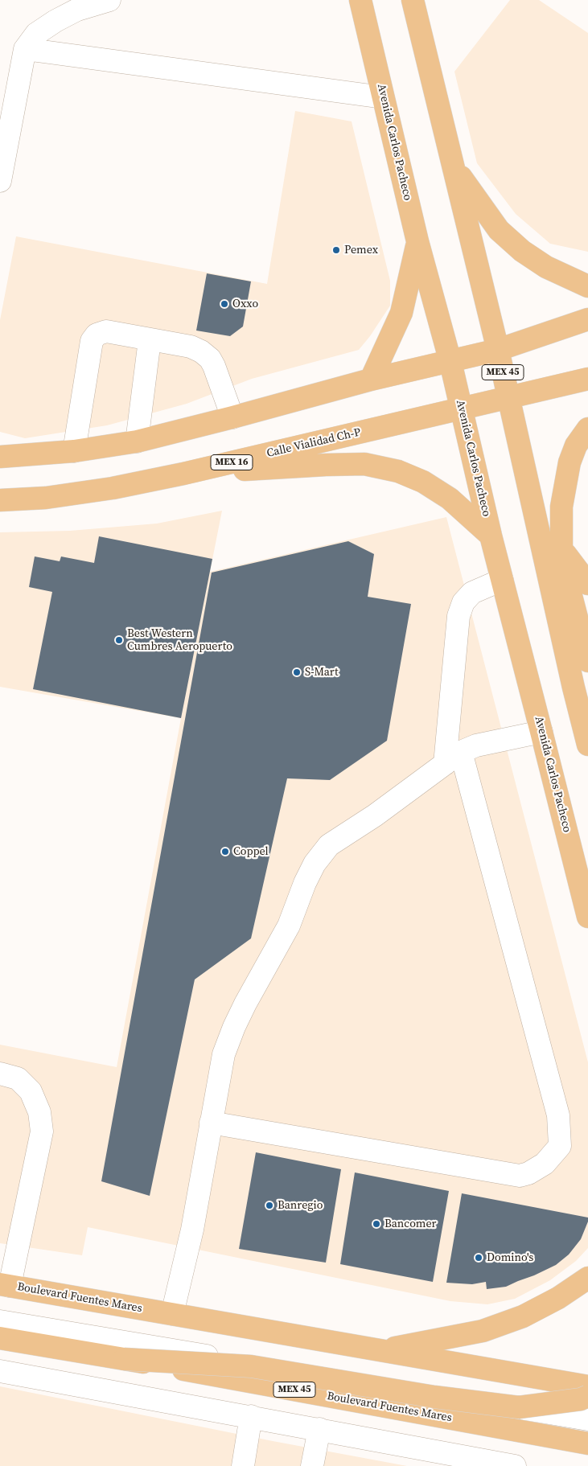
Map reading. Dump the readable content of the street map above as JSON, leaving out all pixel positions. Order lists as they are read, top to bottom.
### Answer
{
  "streets": {
    "main road": [
      "Avenida Carlos Pacheco",
      "MEX 45",
      "Calle Vialidad Ch-P",
      "MEX 16",
      "Boulevard Fuentes Mares"
    ]
  },
  "crossings": [
    ["Avenida Carlos Pacheco", "Calle Vialidad Ch-P"],
    ["MEX 45", "Calle Vialidad Ch-P"]
  ],
  "places": [
    "Pemex",
    "Oxxo",
    "Best Western Cumbres Aeropuerto",
    "S-Mart",
    "Coppel",
    "Banregio",
    "Bancomer",
    "Domino's"
  ]
}
